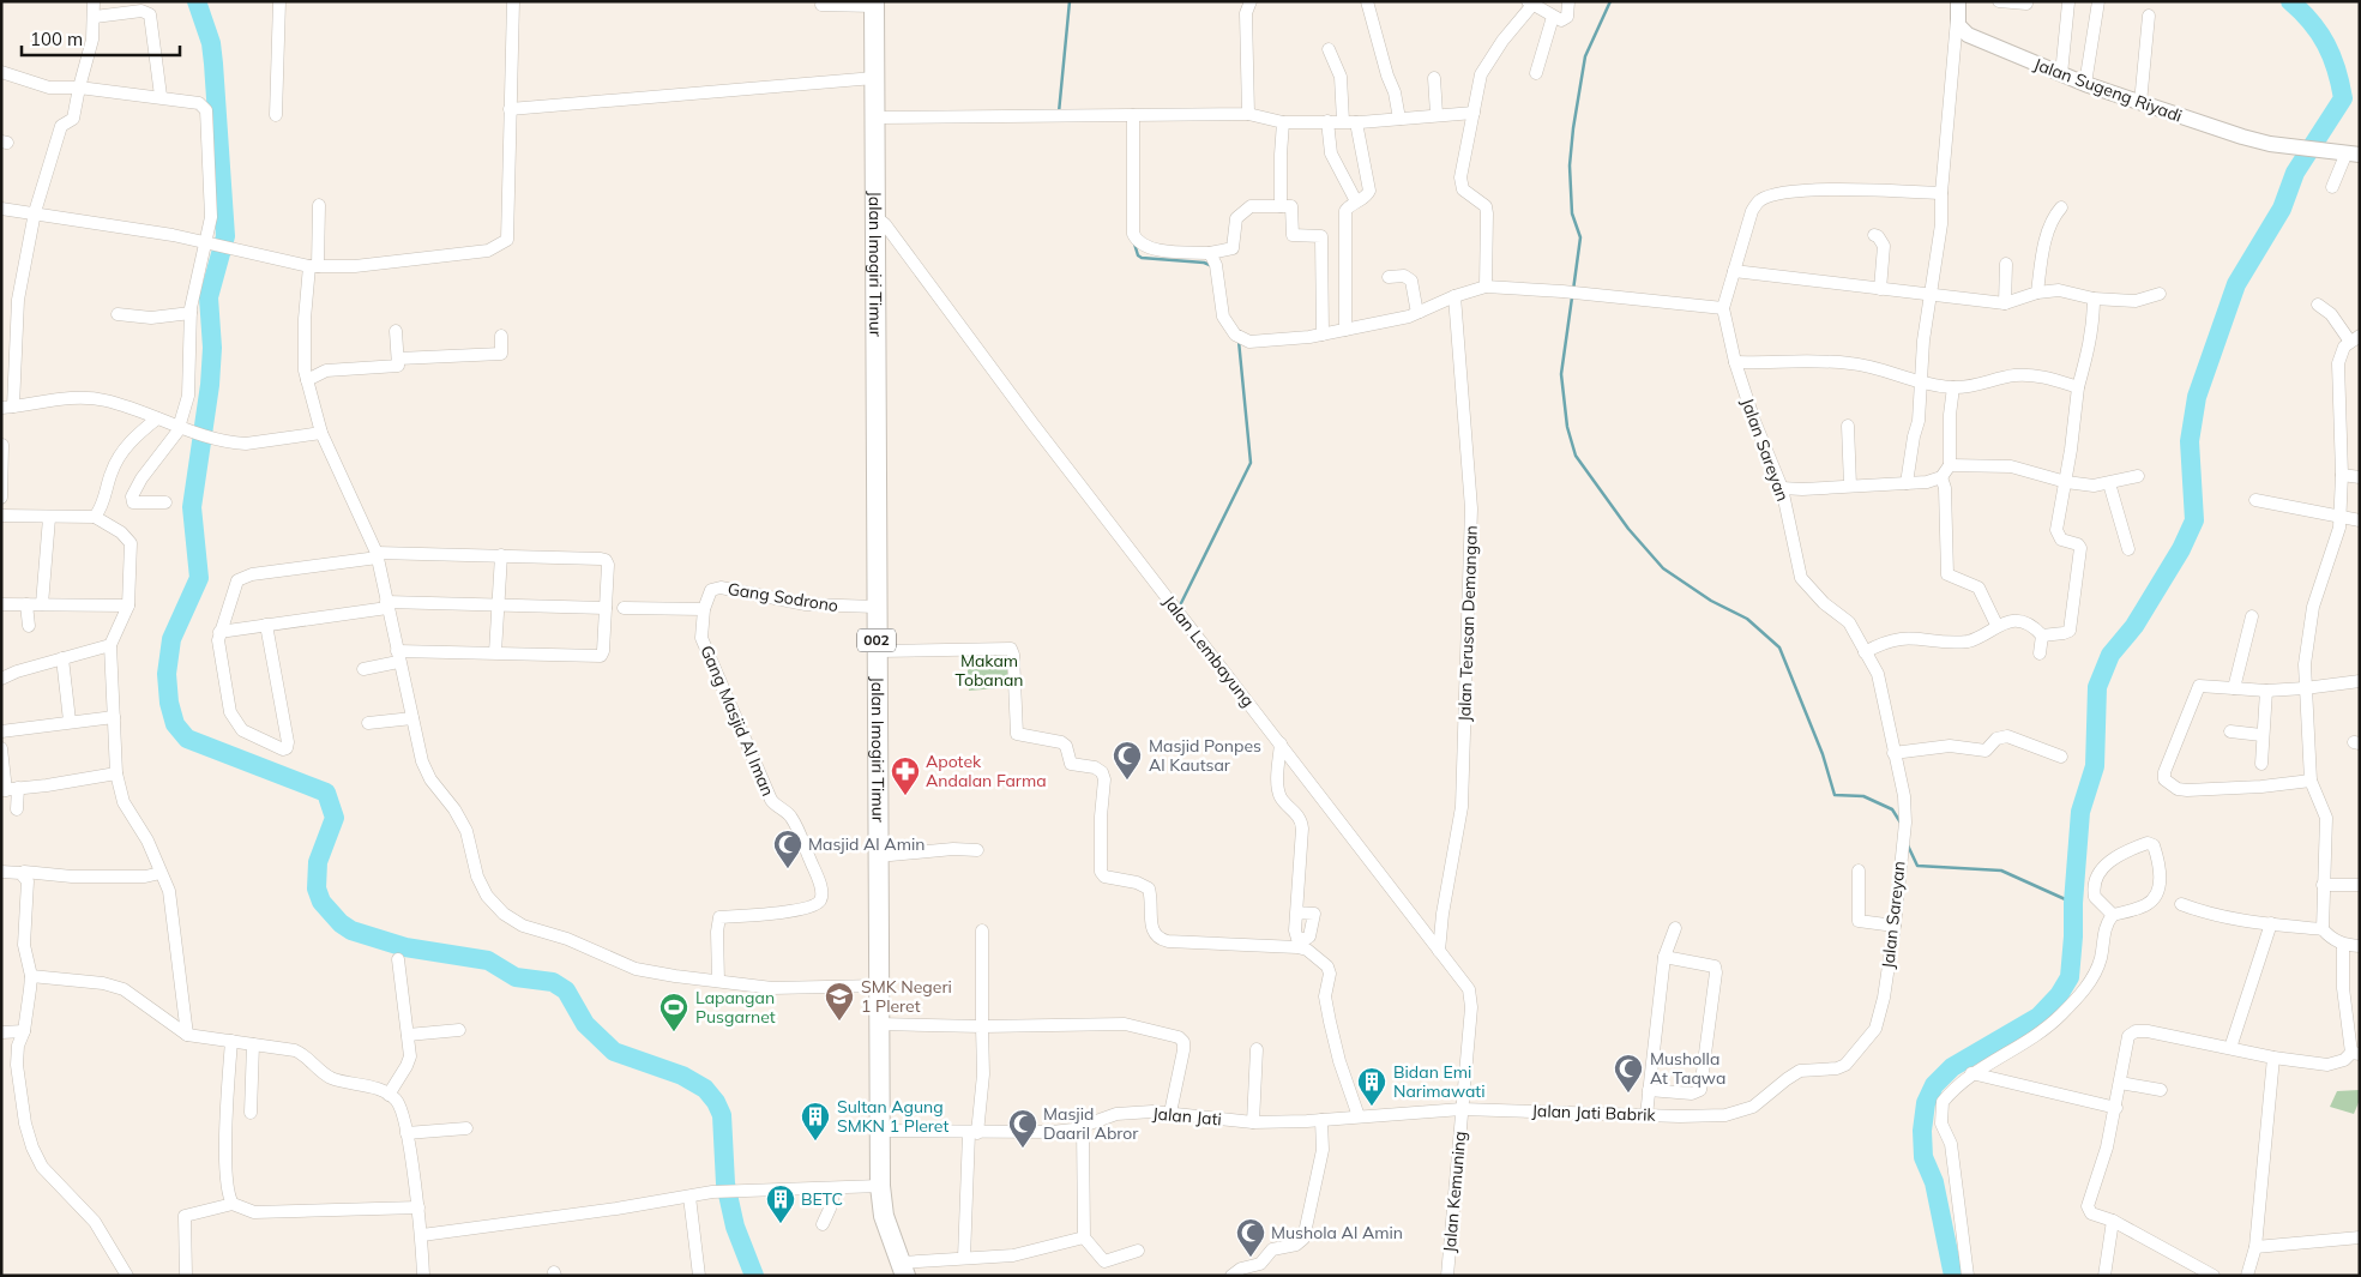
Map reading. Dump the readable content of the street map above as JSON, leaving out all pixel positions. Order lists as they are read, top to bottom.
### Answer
{
  "streets": {
    "main road": ["Jalan Imogiri Timur", "002"],
    "street": [
      "Jalan Sugeng Riyadi",
      "Jalan Sareyan",
      "Gang Sodrono",
      "Jalan Terusan Demangan",
      "Jalan Lembayung",
      "Gang Masjid Al Iman",
      "Jalan Jati Babrik",
      "Jalan Jati",
      "Jalan Kemuning"
    ]
  },
  "crossings": [
    ["Jalan Imogiri Timur", "Gang Sodrono"],
    ["Jalan Imogiri Timur", "Jalan Lembayung"],
    ["Jalan Imogiri Timur", "Jalan Jati"],
    ["Jalan Sareyan", "Jalan Jati Babrik"],
    ["Gang Sodrono", "Gang Masjid Al Iman"],
    ["Jalan Terusan Demangan", "Jalan Lembayung"],
    ["Jalan Lembayung", "Jalan Jati Babrik"],
    ["Jalan Lembayung", "Jalan Jati"],
    ["Jalan Lembayung", "Jalan Kemuning"],
    ["Jalan Jati Babrik", "Jalan Jati"],
    ["Jalan Jati Babrik", "Jalan Kemuning"],
    ["Jalan Jati", "Jalan Kemuning"]
  ],
  "parks": ["Makam Tobanan"],
  "places": {
    "mosque": [
      "Masjid Ponpes Al Kautsar",
      "Masjid Al Amin",
      "Musholla At Taqwa",
      "Masjid Daaril Abror",
      "Mushola Al Amin"
    ],
    "pharmacy": ["Apotek Andalan Farma"],
    "school or university": ["SMK Negeri 1 Pleret"],
    "sports": ["Lapangan Pusgarnet"],
    "building": ["Bidan Emi Narimawati", "Sultan Agung SMKN 1 Pleret", "BETC"]
  },
  "scale_bar": "100 m"
}
